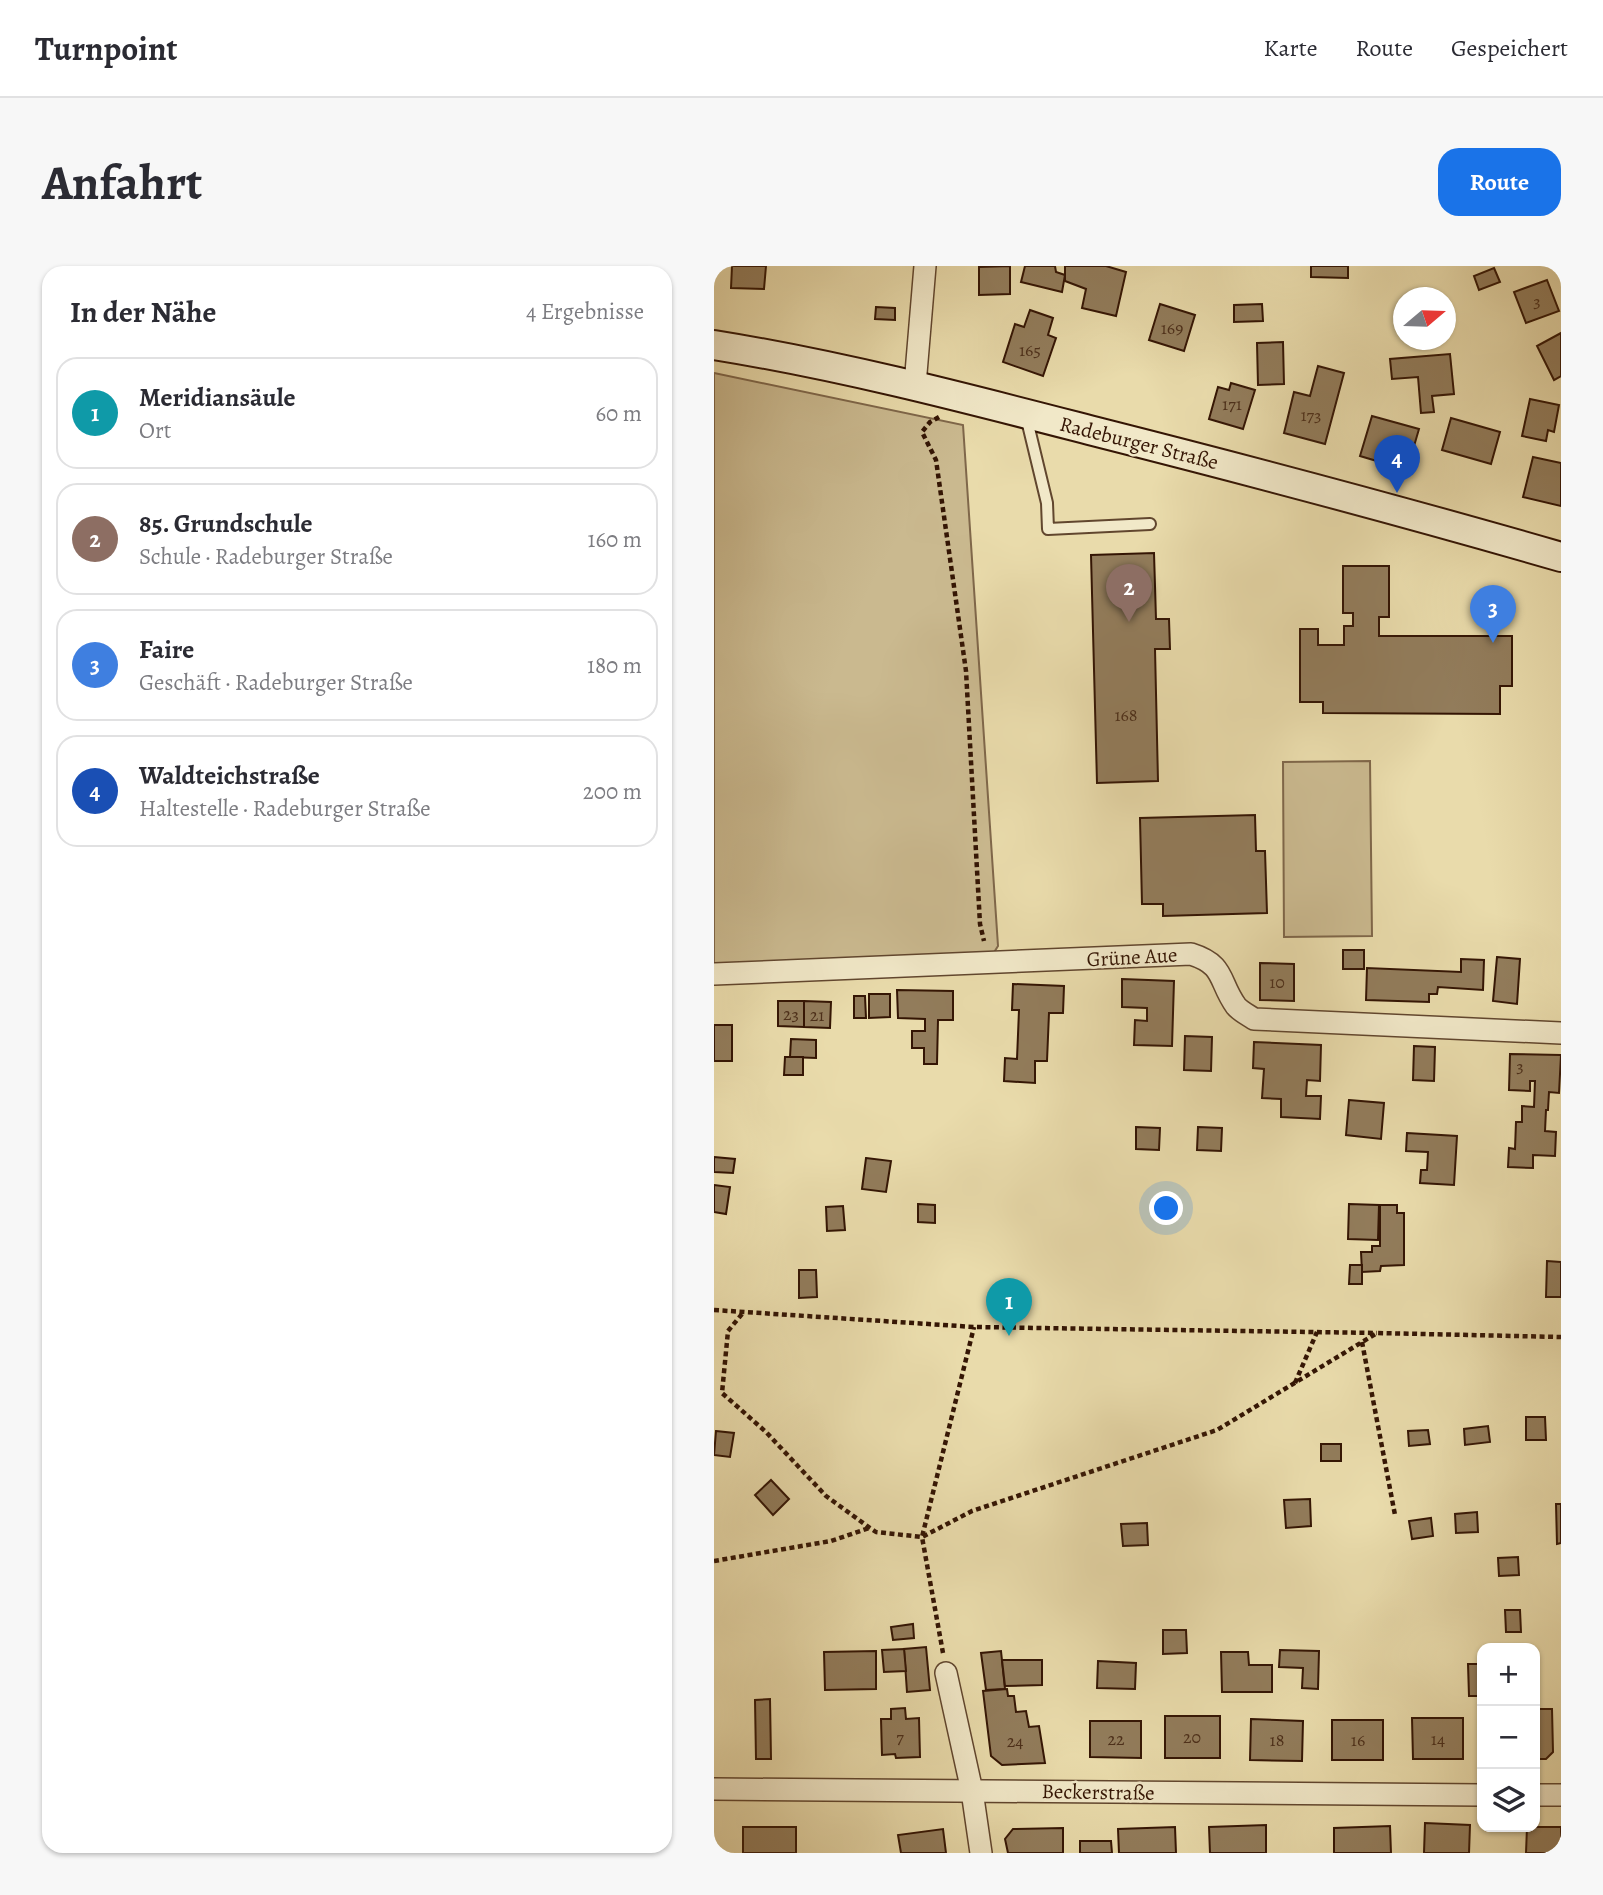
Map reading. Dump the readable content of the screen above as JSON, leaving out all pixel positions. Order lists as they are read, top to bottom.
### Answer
{
  "streets": {
    "main road": ["Radeburger Straße"],
    "street": ["Grüne Aue", "Beckerstraße"]
  },
  "house_numbers": [
    "3",
    "169",
    "165",
    "171",
    "173",
    "168",
    "10",
    "23",
    "21",
    "3",
    "7",
    "20",
    "22",
    "14",
    "18",
    "16",
    "24"
  ],
  "north": "right",
  "page": {
    "header": "Turnpoint",
    "nav": ["Karte", "Route", "Gespeichert"],
    "buttons": "Route",
    "title": "Anfahrt",
    "heading": ["In der Nähe", "4 Ergebnisse"],
    "list": [
      {
        "mark": "1",
        "name": "Meridiansäule",
        "note": "Ort",
        "value": "60 m"
      },
      {
        "mark": "2",
        "name": "85. Grundschule",
        "note": "Schule · Radeburger Straße",
        "value": "160 m"
      },
      {
        "mark": "3",
        "name": "Faire",
        "note": "Geschäft · Radeburger Straße",
        "value": "180 m"
      },
      {
        "mark": "4",
        "name": "Waldteichstraße",
        "note": "Haltestelle · Radeburger Straße",
        "value": "200 m"
      }
    ],
    "pins": [
      "4",
      "2",
      "3",
      "1"
    ],
    "map_buttons": ["+", "−"]
  }
}
